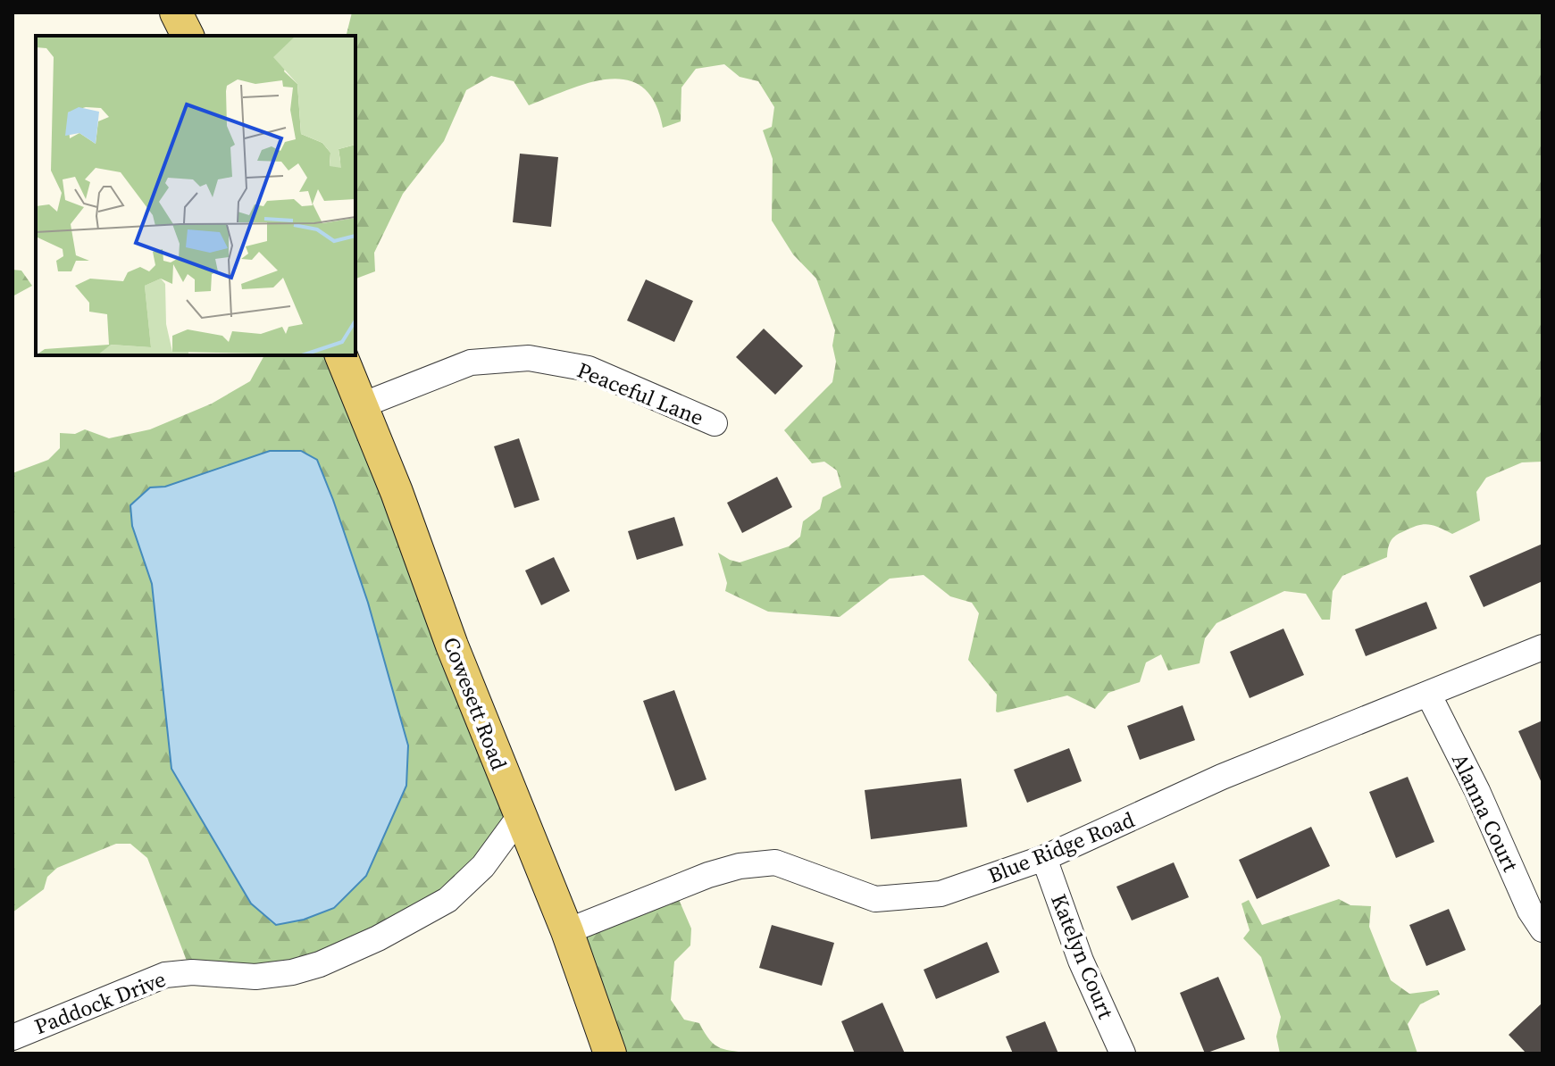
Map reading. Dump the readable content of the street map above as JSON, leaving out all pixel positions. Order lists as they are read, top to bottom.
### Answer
{
  "streets": {
    "main road": ["Cowesett Road"],
    "street": [
      "Peaceful Lane",
      "Alanna Court",
      "Blue Ridge Road",
      "Katelyn Court",
      "Paddock Drive"
    ]
  },
  "crossings": [
    ["Peaceful Lane", "Cowesett Road"],
    ["Cowesett Road", "Blue Ridge Road"],
    ["Cowesett Road", "Paddock Drive"],
    ["Alanna Court", "Blue Ridge Road"],
    ["Blue Ridge Road", "Katelyn Court"]
  ]
}
